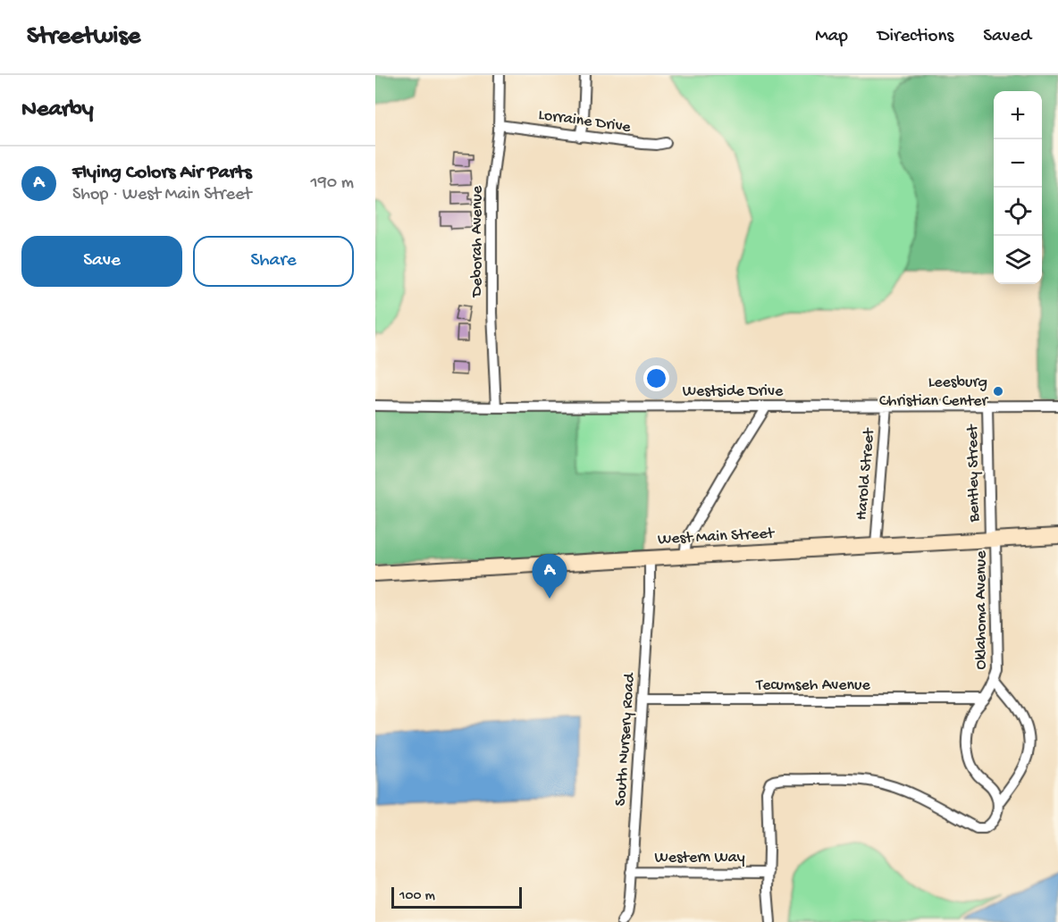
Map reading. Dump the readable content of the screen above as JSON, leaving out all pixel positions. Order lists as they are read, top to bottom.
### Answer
{
  "streets": {
    "main road": ["West Main Street"],
    "street": [
      "Lorraine Drive",
      "Deborah Avenue",
      "Westside Drive",
      "Bentley Street",
      "Harold Street",
      "Oklahoma Avenue",
      "Tecumseh Avenue",
      "South Nursery Road",
      "Western Way"
    ]
  },
  "crossings": [
    ["Lorraine Drive", "Deborah Avenue"],
    ["Deborah Avenue", "Westside Drive"],
    ["Westside Drive", "Bentley Street"],
    ["Westside Drive", "Harold Street"],
    ["Bentley Street", "West Main Street"],
    ["Bentley Street", "Oklahoma Avenue"],
    ["Harold Street", "West Main Street"],
    ["West Main Street", "Oklahoma Avenue"],
    ["West Main Street", "South Nursery Road"],
    ["Tecumseh Avenue", "South Nursery Road"],
    ["South Nursery Road", "Western Way"]
  ],
  "places": ["Leesburg Christian Center"],
  "scale_bar": "100 m",
  "page": {
    "header": "Streetwise",
    "nav": ["Map", "Directions", "Saved"],
    "heading": "Nearby",
    "map_buttons": ["+", "−"],
    "list": [
      {
        "mark": "A",
        "name": "Flying Colors Air Parts",
        "note": "Shop · West Main Street",
        "value": "190 m"
      }
    ],
    "buttons": ["Save", "Share"],
    "pins": "A",
    "scale": "100 m"
  }
}
